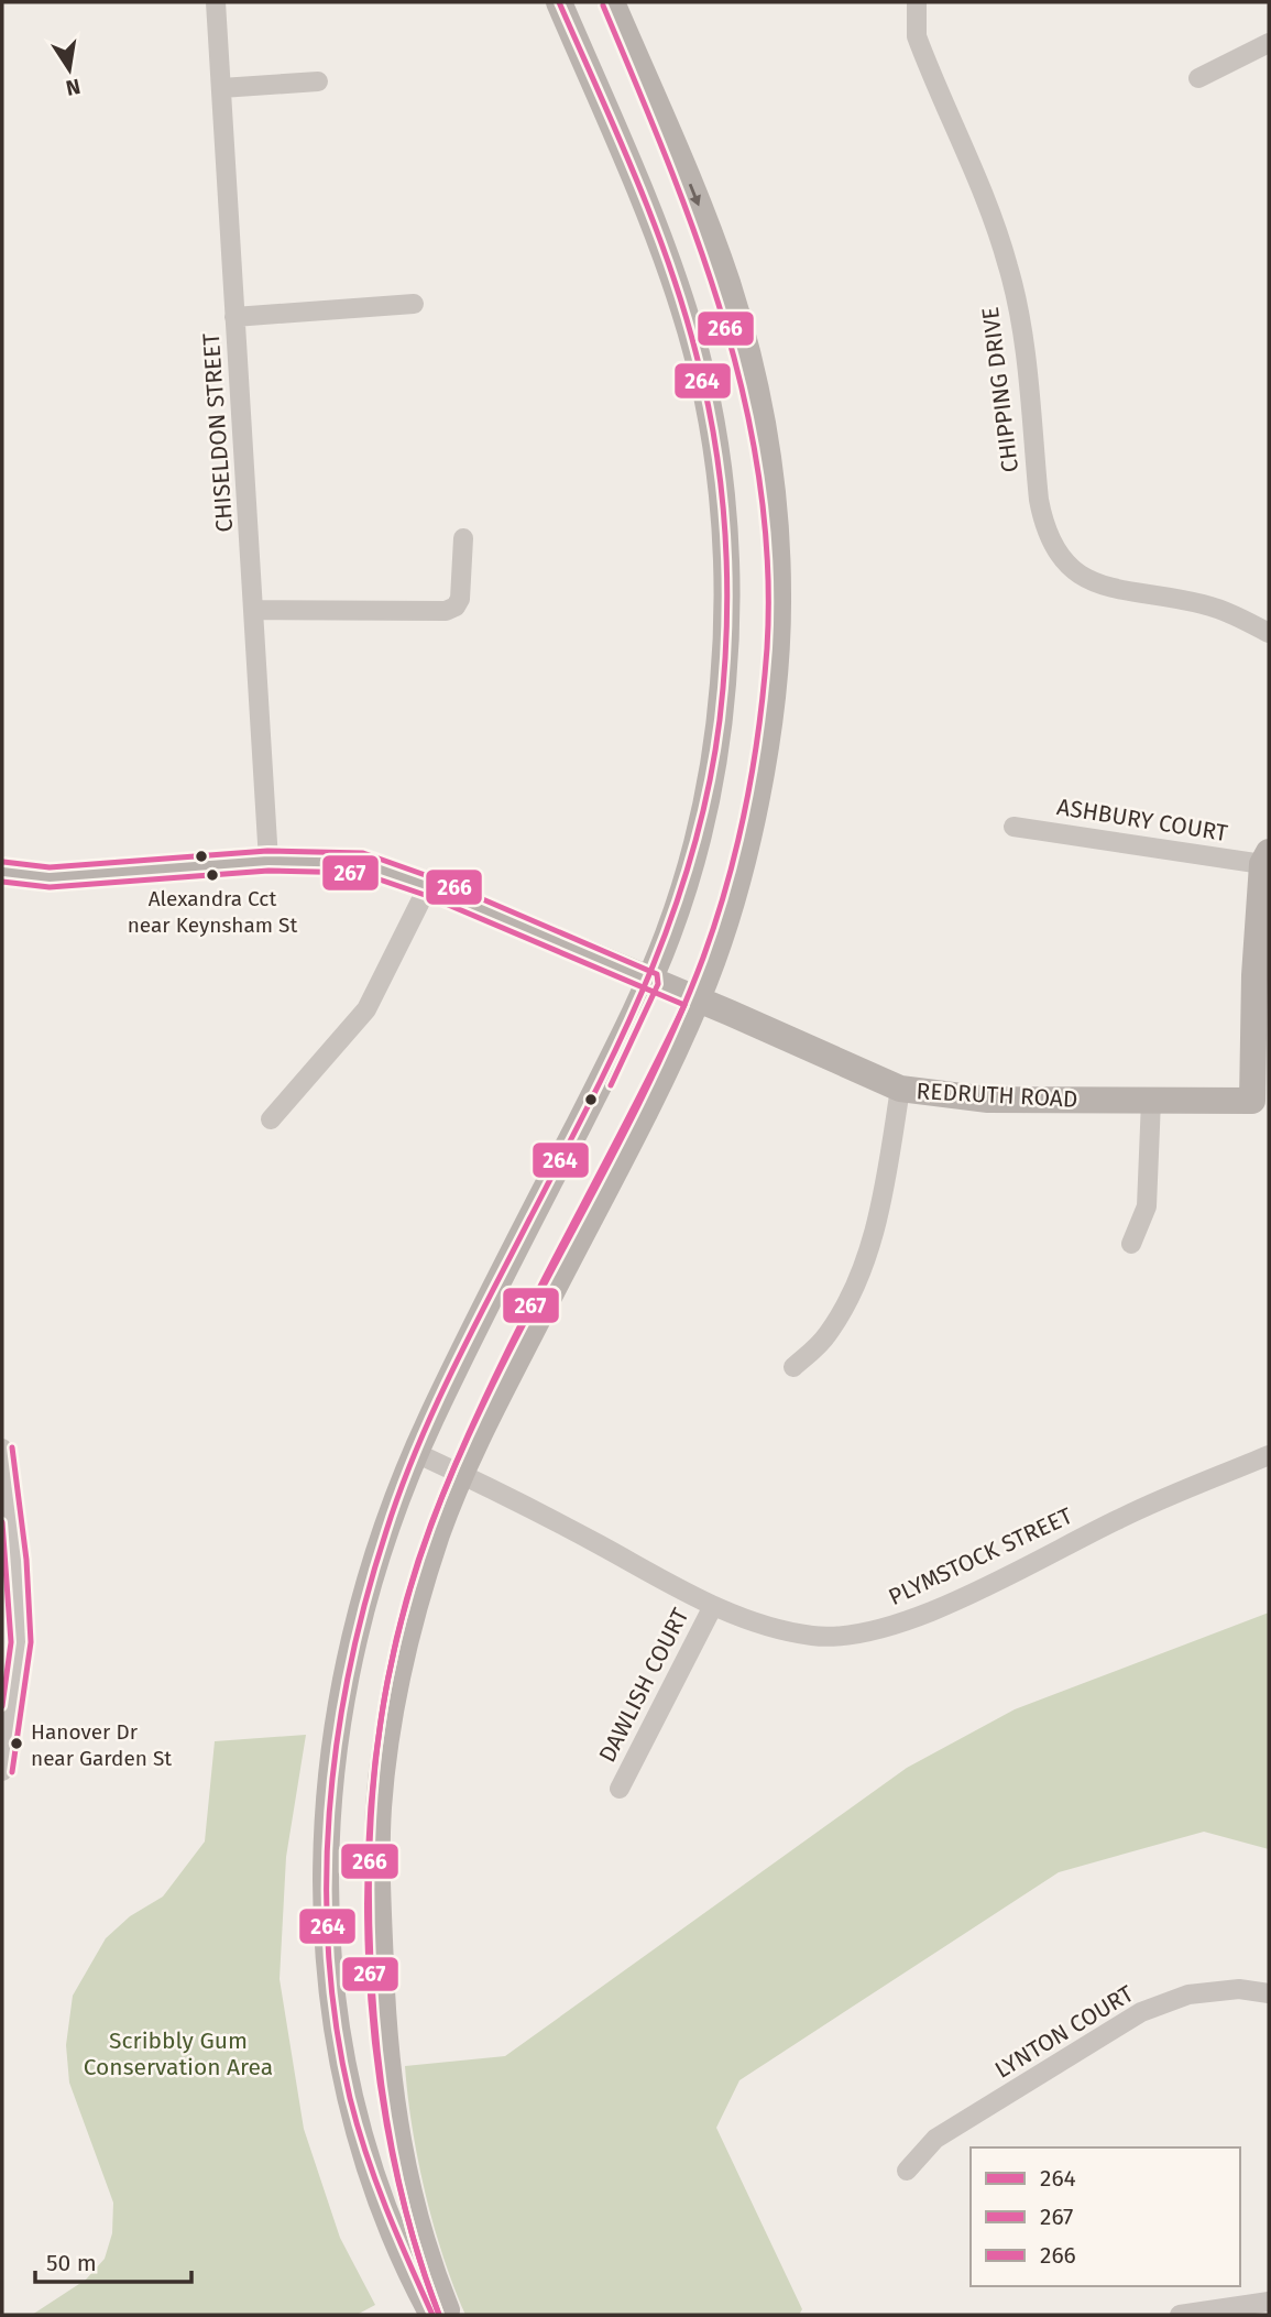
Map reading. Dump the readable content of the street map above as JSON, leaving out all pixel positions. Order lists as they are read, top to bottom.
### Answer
{
  "streets": {
    "main road": ["REDRUTH ROAD"],
    "street": [
      "CHIPPING DRIVE",
      "CHISELDON STREET",
      "ASHBURY COURT",
      "PLYMSTOCK STREET",
      "DAWLISH COURT",
      "LYNTON COURT"
    ]
  },
  "crossings": [
    ["CHISELDON STREET", "REDRUTH ROAD"],
    ["PLYMSTOCK STREET", "DAWLISH COURT"]
  ],
  "parks": ["Scribbly Gum Conservation Area"],
  "places": ["Alexandra Cct near Keynsham St", "Hanover Dr near Garden St"],
  "lines": ["transit line 264", "transit line 266", "transit line 267"],
  "legend": ["264", "267", "266"],
  "scale_bar": "50 m",
  "north": "bottom"
}
